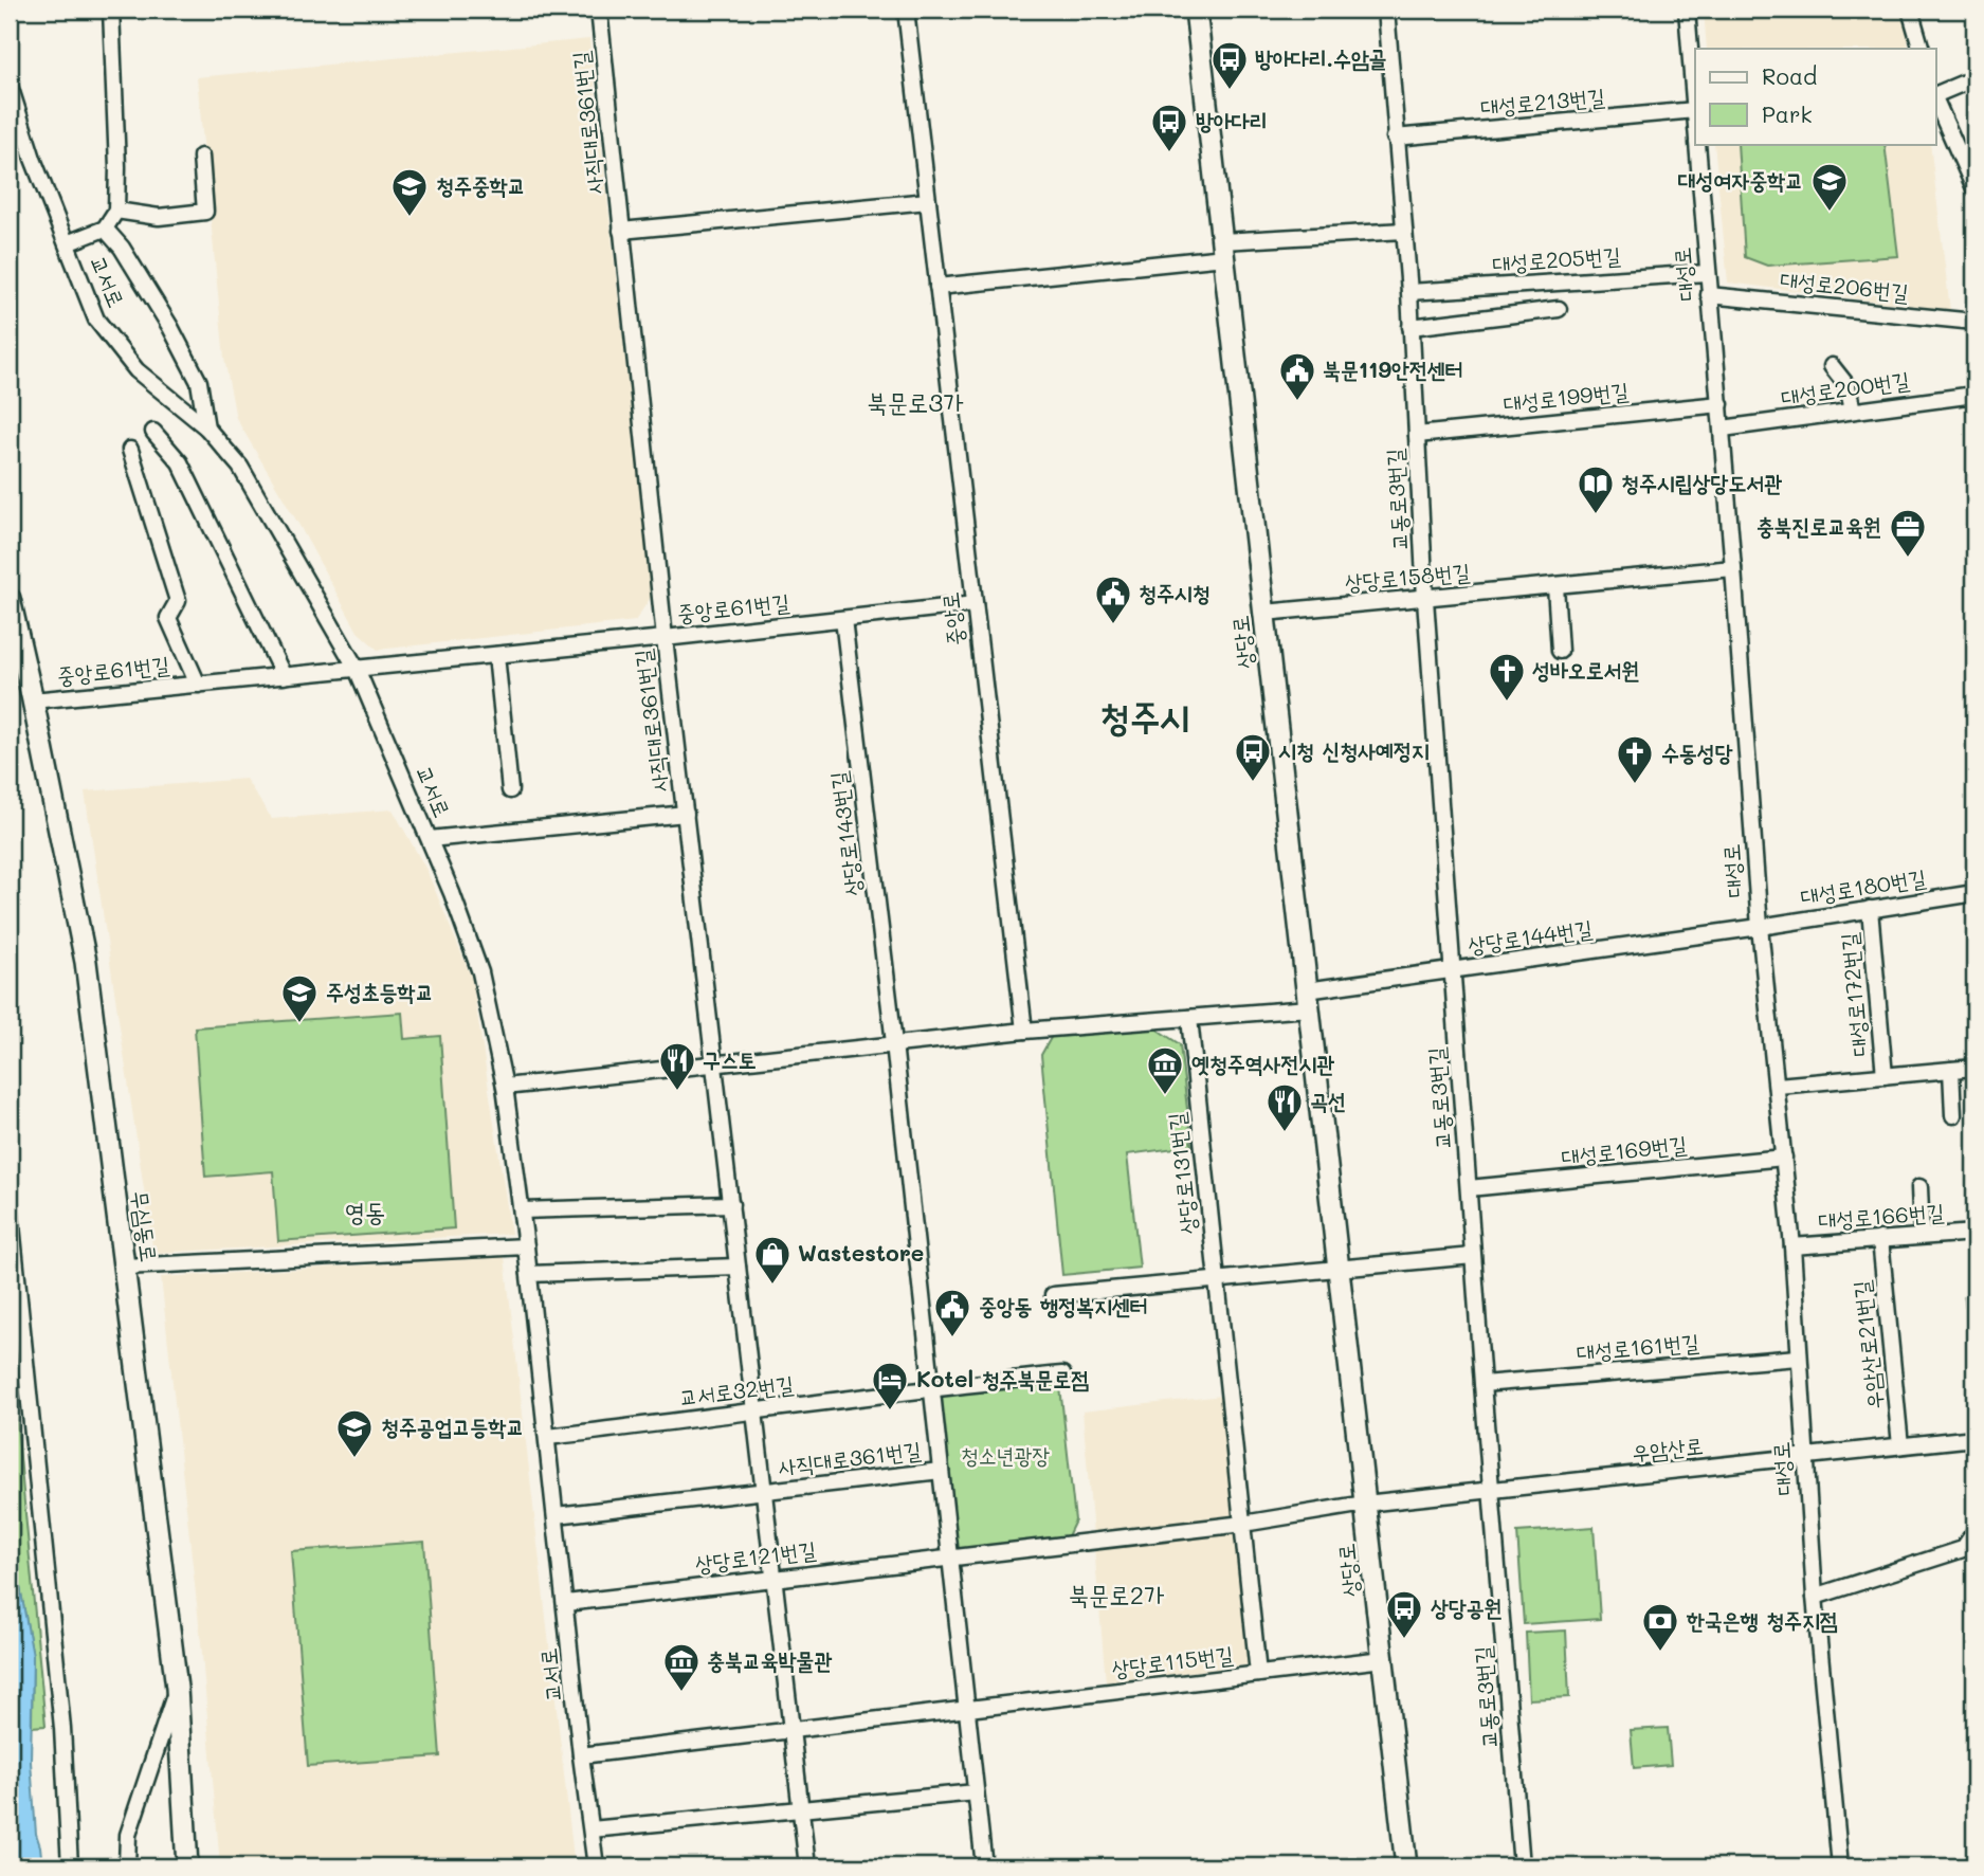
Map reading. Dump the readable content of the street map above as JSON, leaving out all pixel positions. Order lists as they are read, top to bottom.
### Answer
{
  "streets": {
    "main road": ["상당로", "무심동로"],
    "street": [
      "대성로213번길",
      "사직대로361번길",
      "대성로205번길",
      "대성로",
      "교서로",
      "대성로206번길",
      "대성로200번길",
      "대성로199번길",
      "교동로3번길",
      "상당로158번길",
      "중앙로61번길",
      "중앙로",
      "상당로143번길",
      "대성로180번길",
      "상당로144번길",
      "대성로172번길",
      "대성로169번길",
      "상당로131번길",
      "대성로166번길",
      "우암산로21번길",
      "대성로161번길",
      "교서로32번길",
      "우암산로",
      "상당로121번길",
      "상당로115번길"
    ]
  },
  "crossings": [
    ["대성로213번길", "대성로"],
    ["대성로213번길", "교동로3번길"],
    ["사직대로361번길", "교서로"],
    ["사직대로361번길", "중앙로61번길"],
    ["사직대로361번길", "교서로32번길"],
    ["사직대로361번길", "상당로121번길"],
    ["사직대로361번길", "상당로115번길"],
    ["대성로205번길", "대성로"],
    ["대성로205번길", "교동로3번길"],
    ["대성로", "대성로206번길"],
    ["대성로", "대성로200번길"],
    ["대성로", "대성로199번길"],
    ["대성로", "상당로158번길"],
    ["대성로", "대성로180번길"],
    ["대성로", "상당로144번길"],
    ["대성로", "대성로172번길"],
    ["대성로", "대성로169번길"],
    ["대성로", "대성로166번길"],
    ["대성로", "대성로161번길"],
    ["대성로", "우암산로"],
    ["교서로", "중앙로61번길"],
    ["교서로", "교서로32번길"],
    ["교서로", "상당로121번길"],
    ["교서로", "상당로115번길"],
    ["대성로199번길", "교동로3번길"],
    ["교동로3번길", "상당로158번길"],
    ["교동로3번길", "상당로144번길"],
    ["교동로3번길", "대성로169번길"],
    ["교동로3번길", "대성로161번길"],
    ["교동로3번길", "우암산로"],
    ["상당로158번길", "상당로"],
    ["중앙로61번길", "중앙로"],
    ["중앙로61번길", "상당로143번길"],
    ["중앙로61번길", "무심동로"],
    ["상당로", "상당로144번길"],
    ["상당로", "우암산로"],
    ["상당로", "상당로121번길"],
    ["상당로", "상당로115번길"],
    ["상당로143번길", "교서로32번길"],
    ["대성로180번길", "상당로144번길"],
    ["대성로180번길", "대성로172번길"],
    ["상당로131번길", "상당로121번길"],
    ["대성로166번길", "우암산로21번길"],
    ["우암산로21번길", "우암산로"],
    ["우암산로", "상당로121번길"]
  ],
  "districts": [
    "북문로3가",
    "청주시",
    "영동",
    "북문로2가"
  ],
  "parks": ["청소년광장"],
  "places": {
    "bus stop": [
      "방아다리.수암골",
      "방아다리",
      "시청 신청사예정지",
      "상당공원"
    ],
    "school or university": [
      "대성여자중학교",
      "청주중학교",
      "주성초등학교",
      "청주공업고등학교"
    ],
    "public building": ["북문119안전센터", "청주시청", "중앙동 행정복지센터"],
    "library": ["청주시립상당도서관"],
    "office": ["충북진로교육원"],
    "church": ["성바오로서원", "수동성당"],
    "restaurant": ["구스토", "곡선"],
    "museum": ["옛청주역사전시관", "충북교육박물관"],
    "shop": ["Wastestore"],
    "hotel": ["Kotel 청주북문로점"],
    "bank": ["한국은행 청주지점"]
  },
  "legend": ["Road", "Park"]
}
